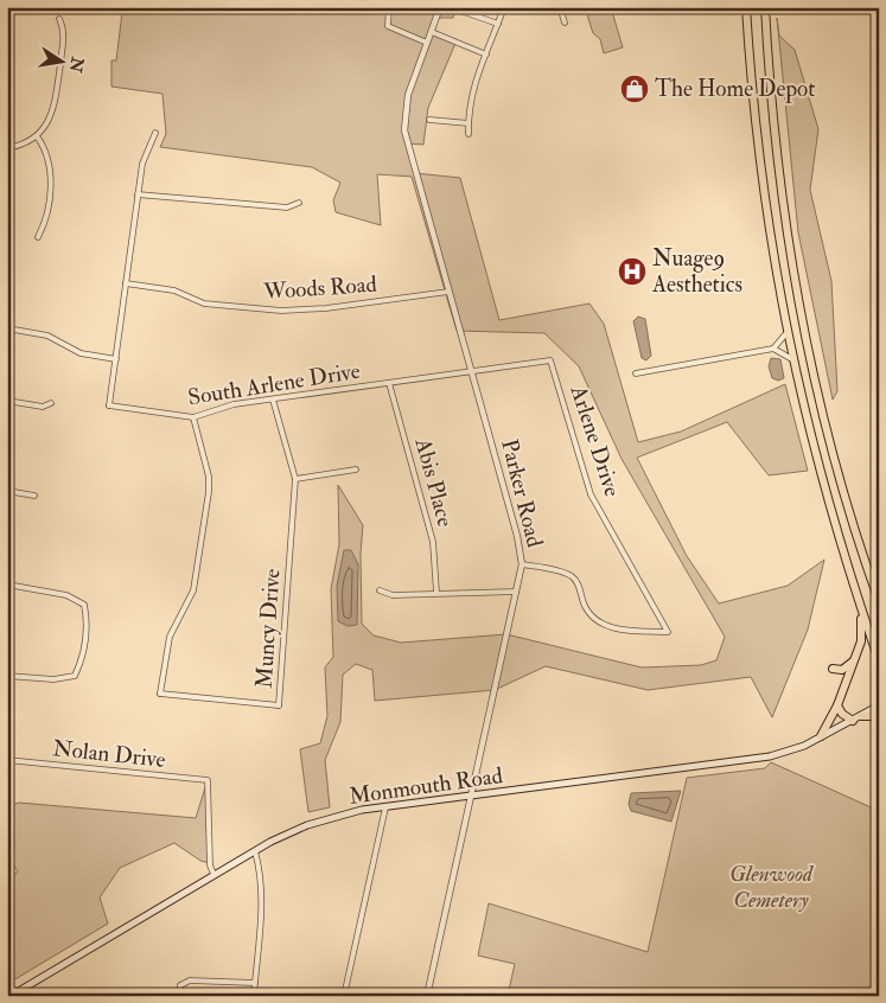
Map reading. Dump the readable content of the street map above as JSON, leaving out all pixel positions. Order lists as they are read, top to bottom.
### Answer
{
  "streets": {
    "main road": ["Monmouth Road"],
    "street": [
      "Woods Road",
      "South Arlene Drive",
      "Arlene Drive",
      "Abis Place",
      "Parker Road",
      "Muncy Drive",
      "Nolan Drive"
    ]
  },
  "crossings": [
    ["Woods Road", "Parker Road"],
    ["South Arlene Drive", "Arlene Drive"],
    ["South Arlene Drive", "Abis Place"],
    ["South Arlene Drive", "Parker Road"],
    ["South Arlene Drive", "Muncy Drive"],
    ["Arlene Drive", "Parker Road"],
    ["Parker Road", "Monmouth Road"],
    ["Nolan Drive", "Monmouth Road"]
  ],
  "parks": ["Glenwood Cemetery"],
  "places": {
    "shop": ["The Home Depot"],
    "hospital": ["Nuage9 Aesthetics"]
  },
  "north": "right"
}
